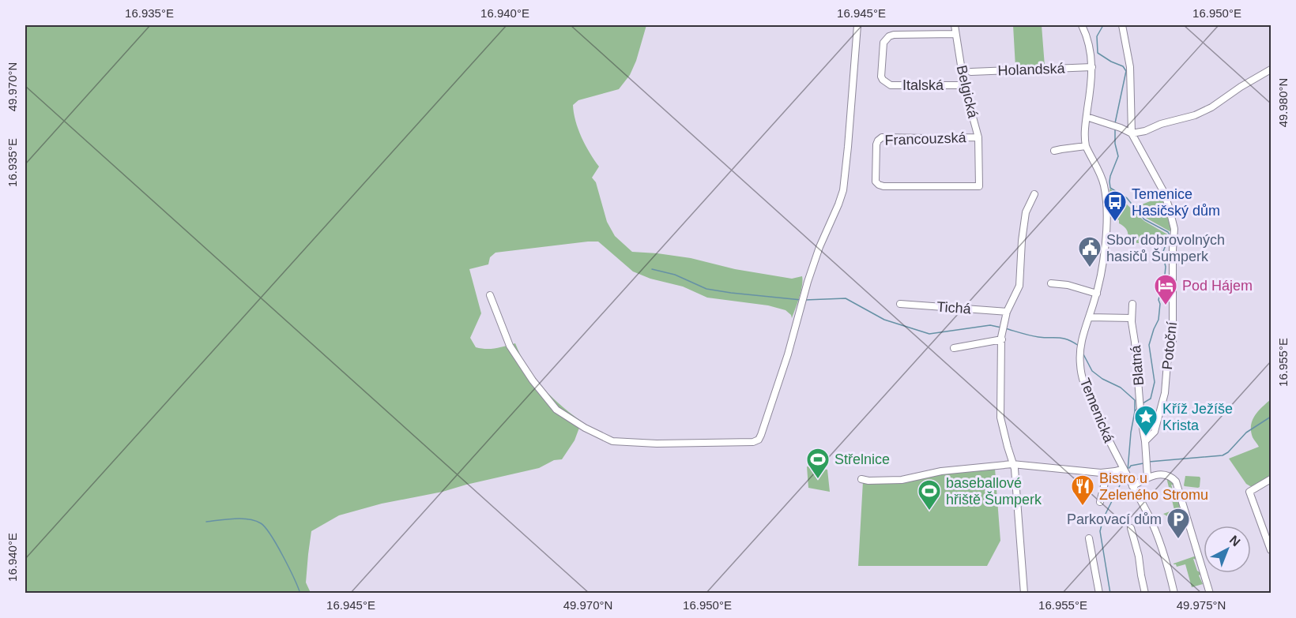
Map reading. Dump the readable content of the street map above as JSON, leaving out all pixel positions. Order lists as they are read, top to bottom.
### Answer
{
  "streets": {
    "street": [
      "Holandská",
      "Italská",
      "Belgická",
      "Francouzská",
      "Tichá",
      "Potoční",
      "Blatná",
      "Temenická"
    ]
  },
  "crossings": [
    ["Holandská", "Temenická"],
    ["Italská", "Belgická"],
    ["Belgická", "Francouzská"],
    ["Potoční", "Blatná"]
  ],
  "places": {
    "bus stop": ["Temenice Hasičský dům"],
    "public building": ["Sbor dobrovolných hasičů Šumperk"],
    "hotel": ["Pod Hájem"],
    "place": ["Kříž Ježíše Krista"],
    "sports": ["Střelnice", "baseballové hřiště Šumperk"],
    "restaurant": ["Bistro u Zeleného Stromu"],
    "parking": ["Parkovací dům"]
  },
  "north": "top right",
  "coordinates": [
    "16.935°E",
    "16.940°E",
    "16.945°E",
    "16.950°E",
    "49.970°N",
    "49.980°N",
    "16.955°E",
    "49.975°N"
  ]
}
